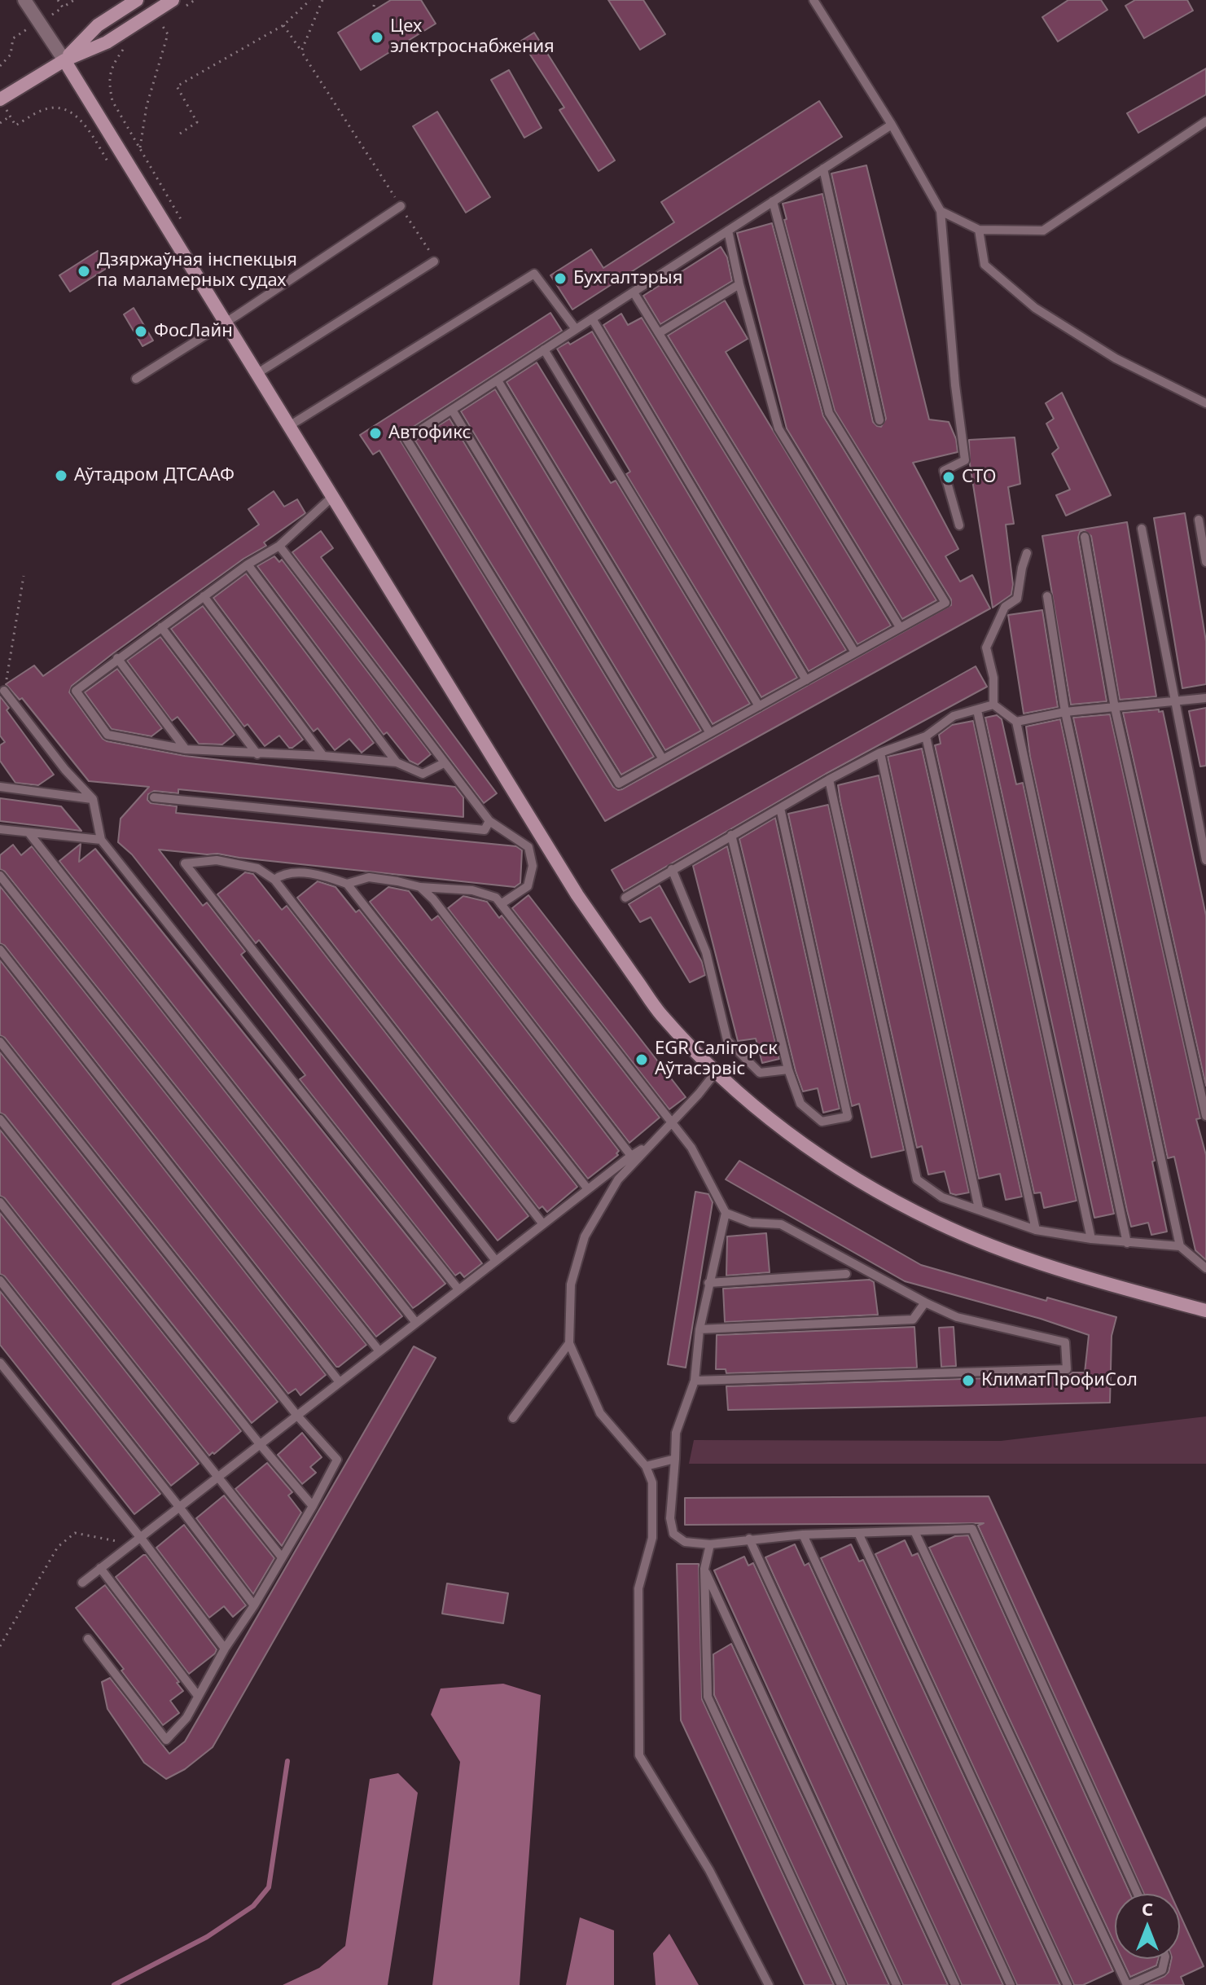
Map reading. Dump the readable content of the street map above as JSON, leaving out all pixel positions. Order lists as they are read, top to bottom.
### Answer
{
  "places": [
    "Цех электроснабжения",
    "Дзяржаўная інспекцыя па маламерных судах",
    "Бухгалтэрыя",
    "ФосЛайн",
    "Автофикс",
    "Аўтадром ДТСААФ",
    "СТО",
    "EGR Салігорск Аўтасэрвіс",
    "КлиматПрофиСол"
  ],
  "north": "top"
}
